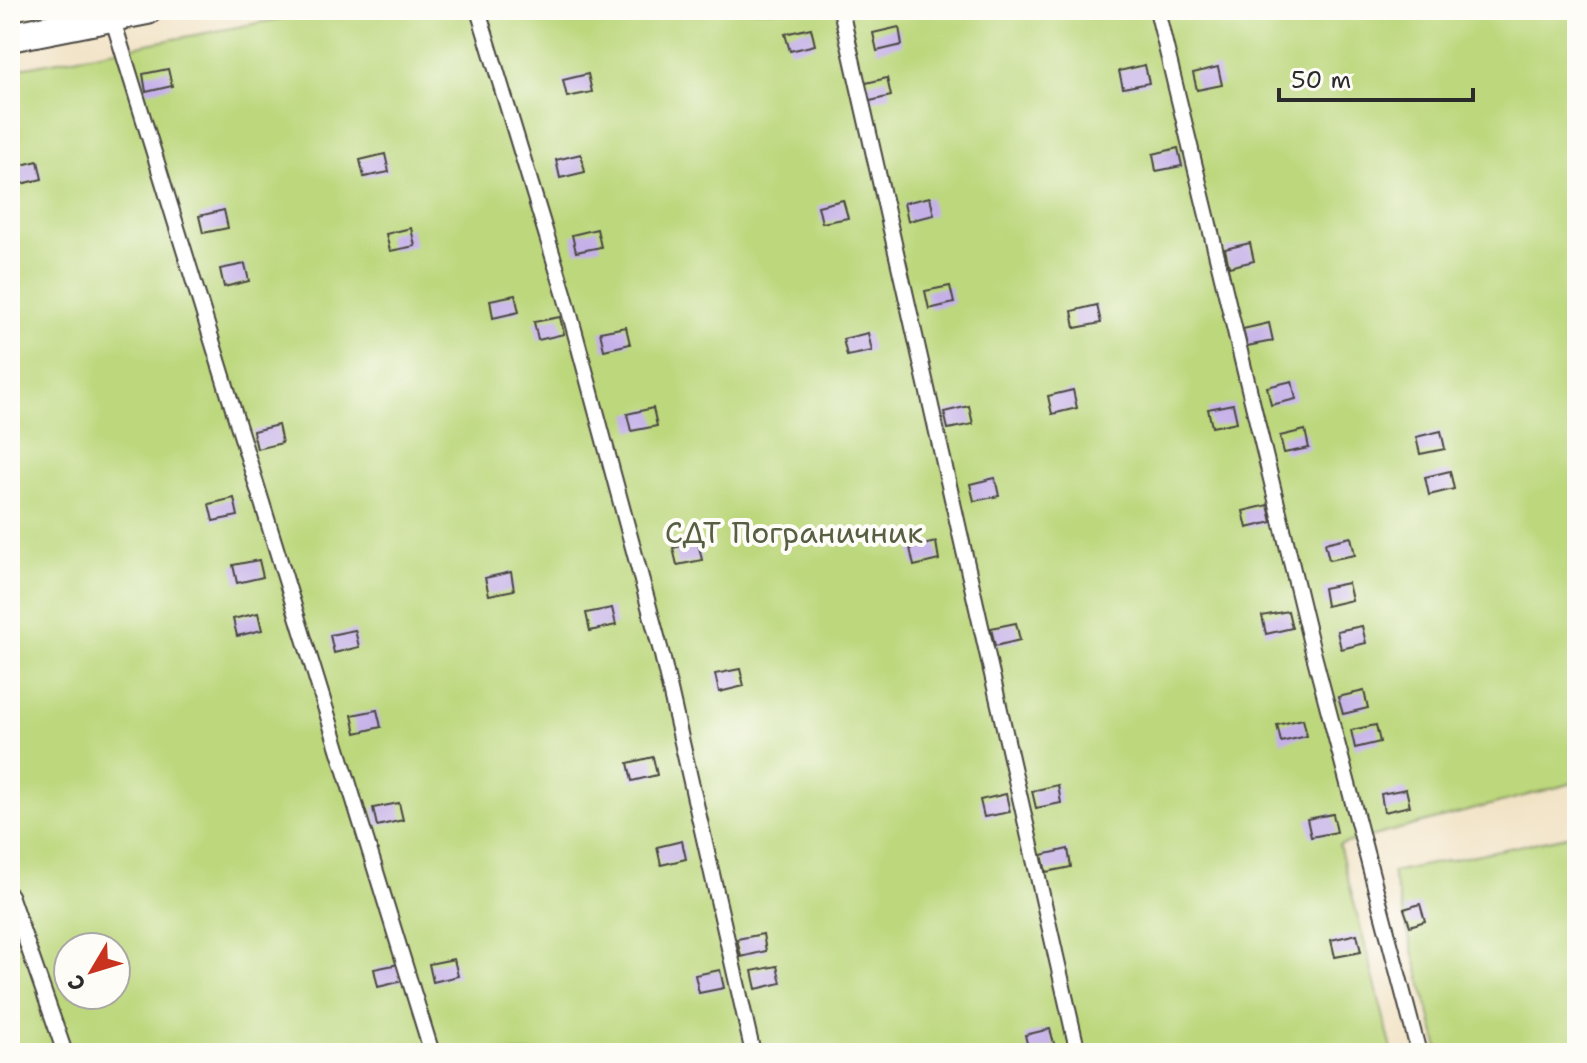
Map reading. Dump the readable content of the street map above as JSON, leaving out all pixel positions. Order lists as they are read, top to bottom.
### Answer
{
  "parks": ["СДТ Пограничник"],
  "scale_bar": "50 m",
  "north": "bottom left"
}
